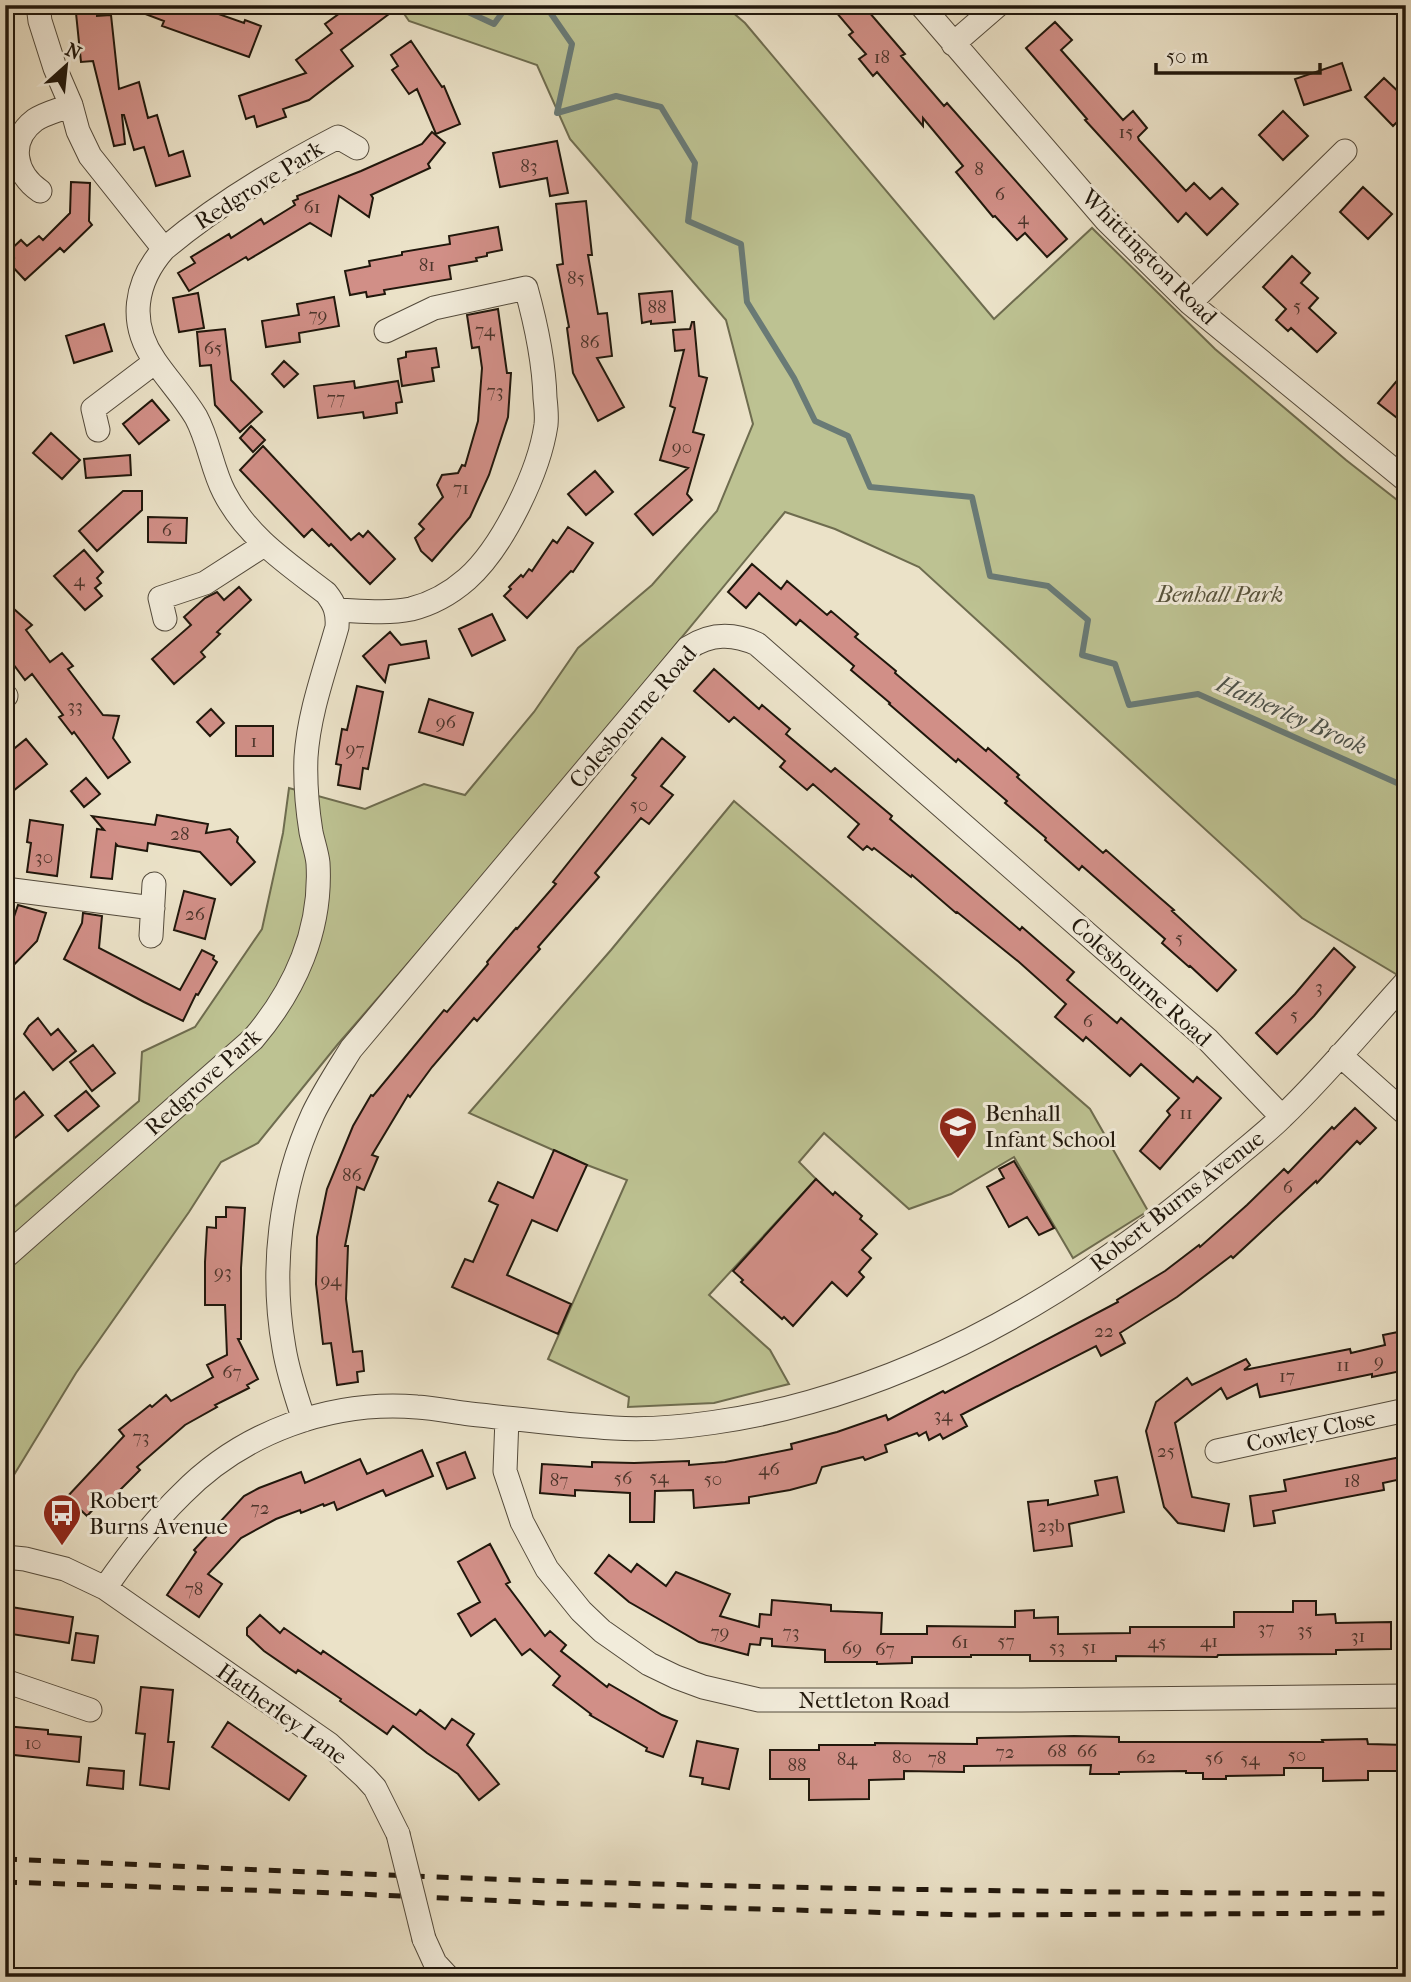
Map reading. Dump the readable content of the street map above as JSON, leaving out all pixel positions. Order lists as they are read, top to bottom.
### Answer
{
  "streets": {
    "street": [
      "Redgrove Park",
      "Whittington Road",
      "Colesbourne Road",
      "Robert Burns Avenue",
      "Cowley Close",
      "Nettleton Road",
      "Hatherley Lane"
    ]
  },
  "crossings": [
    ["Colesbourne Road", "Robert Burns Avenue"],
    ["Robert Burns Avenue", "Nettleton Road"],
    ["Robert Burns Avenue", "Hatherley Lane"]
  ],
  "water": ["Hatherley Brook"],
  "parks": ["Benhall Park"],
  "places": {
    "school or university": ["Benhall Infant School"],
    "bus stop": ["Robert Burns Avenue"]
  },
  "house_numbers": [
    "18",
    "15",
    "83",
    "8",
    "6",
    "61",
    "4",
    "81",
    "85",
    "5",
    "88",
    "79",
    "74",
    "86",
    "65",
    "73",
    "77",
    "90",
    "71",
    "6",
    "4",
    "33",
    "96",
    "1",
    "97",
    "50",
    "28",
    "30",
    "26",
    "5",
    "3",
    "5",
    "6",
    "11",
    "86",
    "6",
    "93",
    "94",
    "22",
    "9",
    "11",
    "67",
    "17",
    "34",
    "73",
    "25",
    "46",
    "54",
    "56",
    "50",
    "87",
    "18",
    "72",
    "23b",
    "78",
    "37",
    "35",
    "79",
    "73",
    "31",
    "57",
    "41",
    "61",
    "45",
    "53",
    "51",
    "69",
    "67",
    "10",
    "68",
    "66",
    "72",
    "50",
    "80",
    "62",
    "78",
    "56",
    "84",
    "54",
    "88"
  ],
  "scale_bar": "50 m",
  "north": "top right"
}
